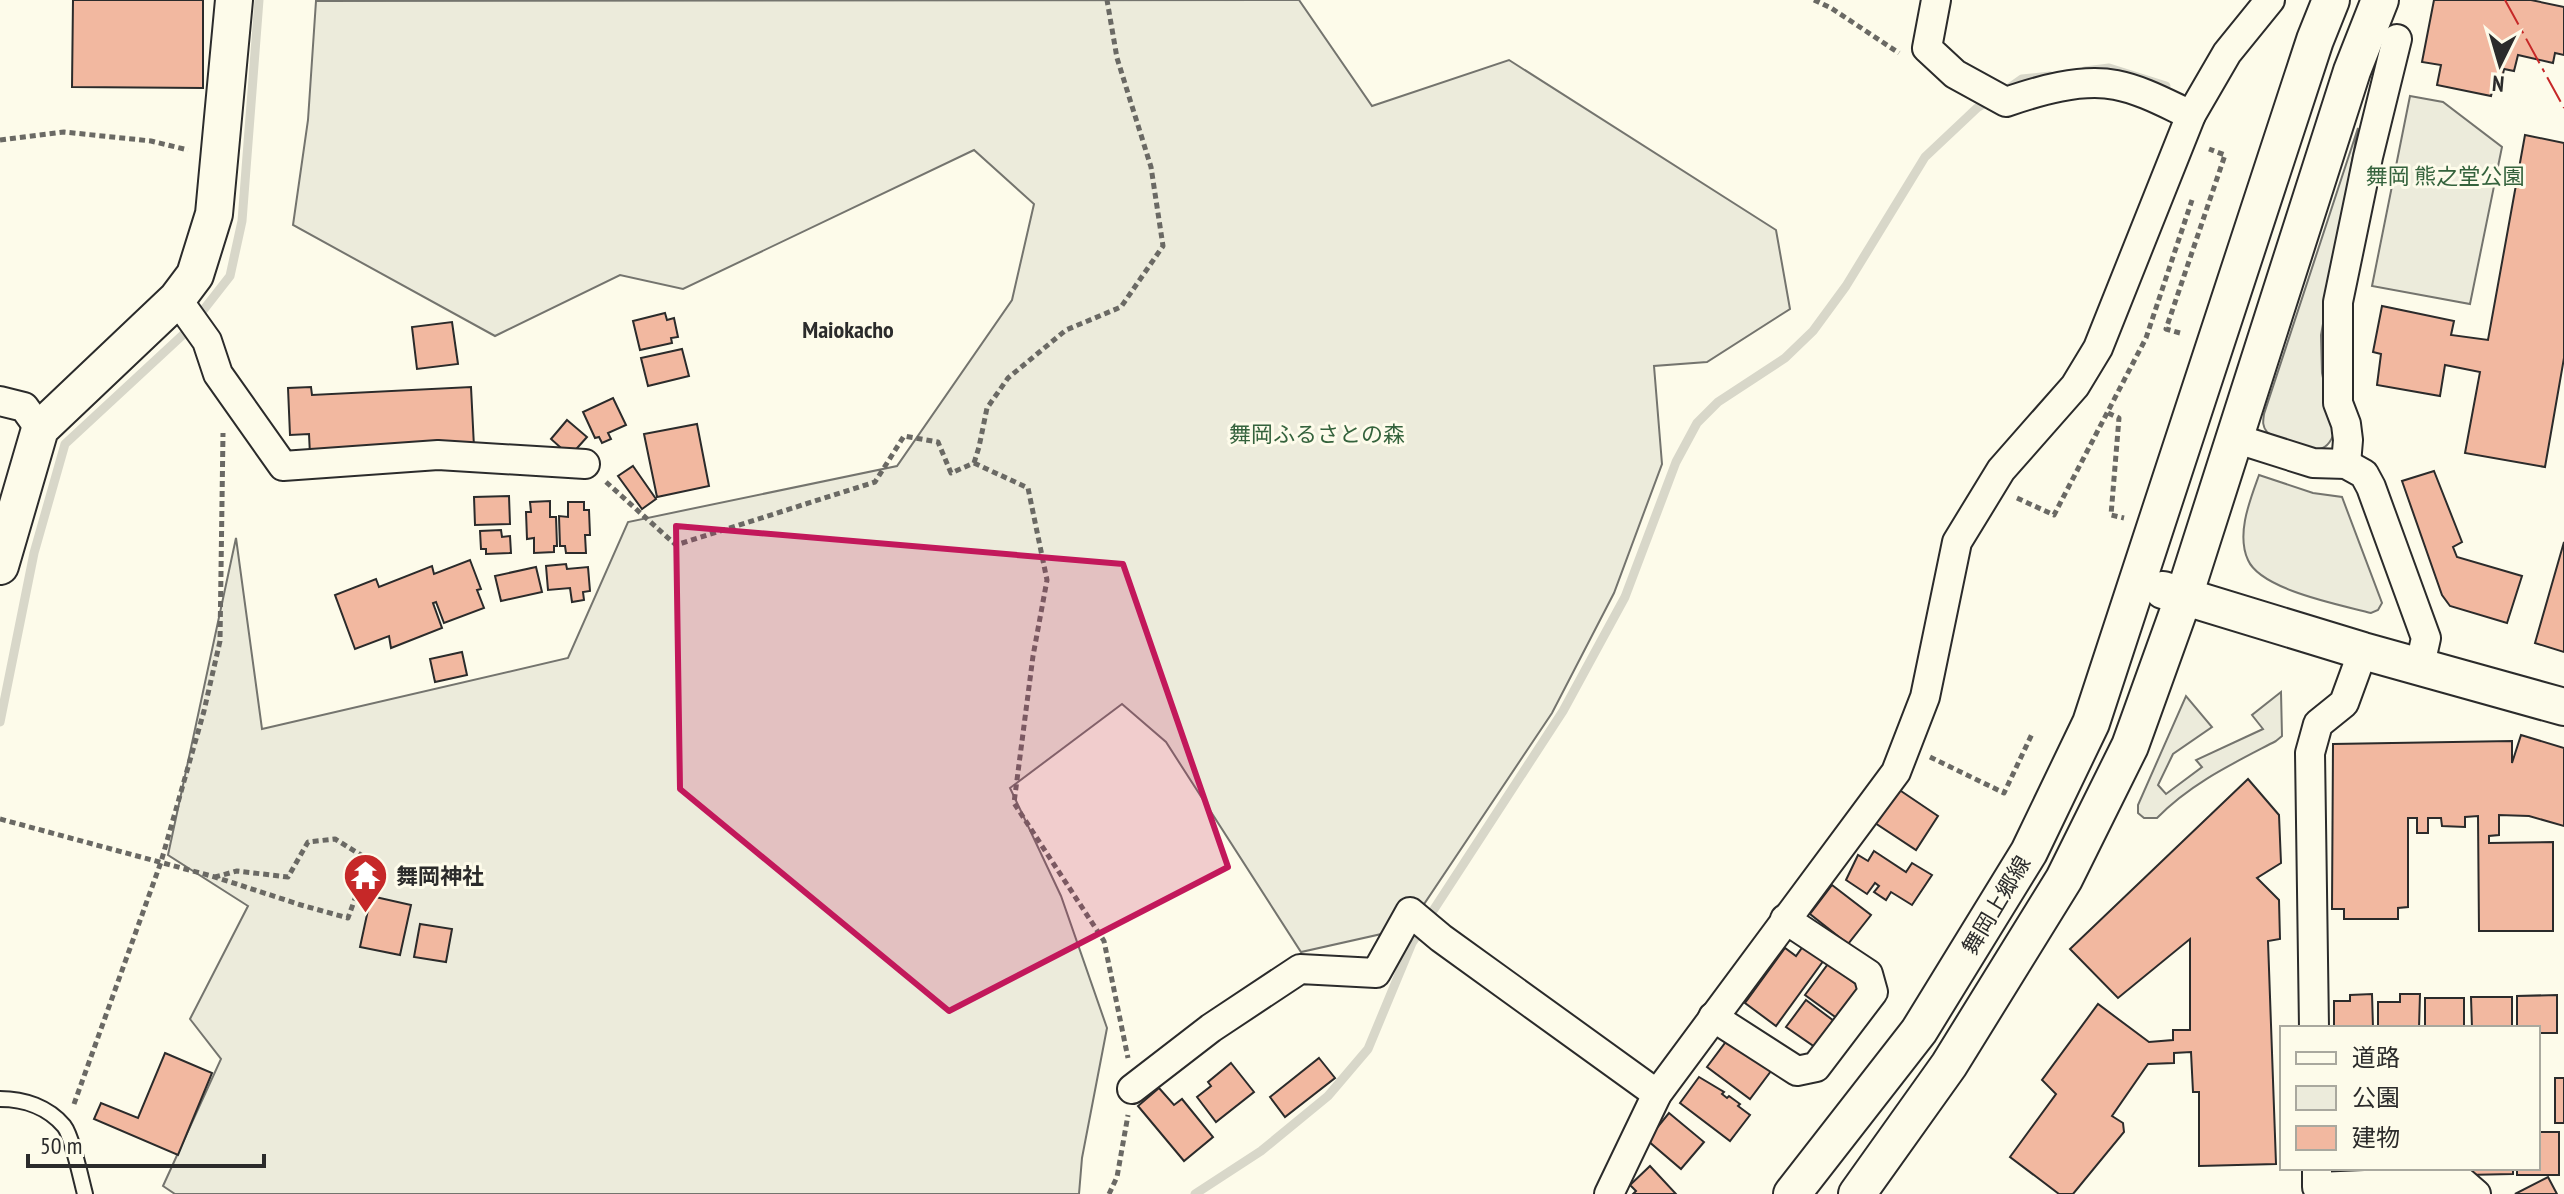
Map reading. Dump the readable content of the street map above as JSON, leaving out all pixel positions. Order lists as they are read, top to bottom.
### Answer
{
  "streets": {
    "street": ["舞岡上郷線"]
  },
  "districts": ["Maiokacho"],
  "parks": ["舞岡 熊之堂公園", "舞岡ふるさとの森"],
  "places": {
    "temple": ["舞岡神社"]
  },
  "legend": ["道路", "公園", "建物"],
  "scale_bar": "50 m",
  "north": "bottom"
}
